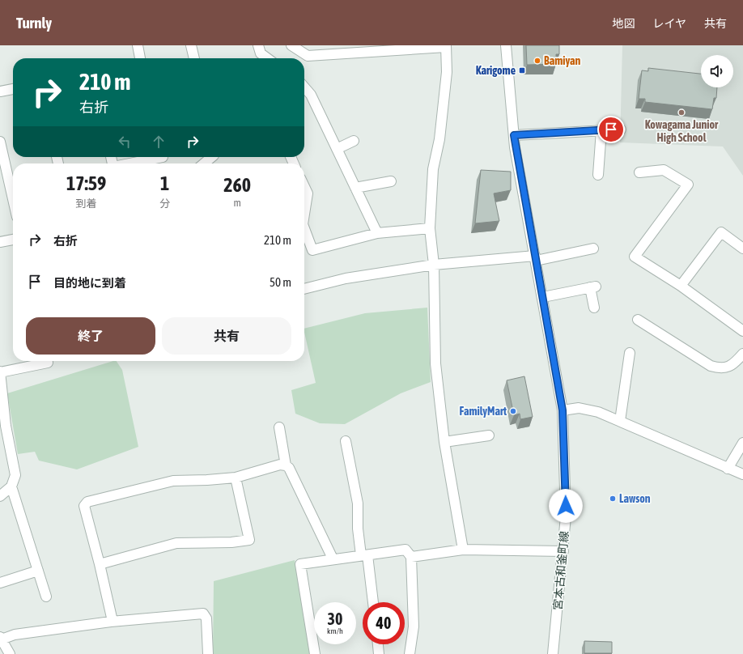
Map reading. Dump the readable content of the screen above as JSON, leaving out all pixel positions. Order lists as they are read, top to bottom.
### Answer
{
  "streets": {
    "street": ["宮本古和釜町線"]
  },
  "places": {
    "other": [
      "Bamiyan",
      "Kowagama Junior High School",
      "FamilyMart",
      "Lawson"
    ],
    "transit": ["Karigome"]
  },
  "page": {
    "header": "Turnly",
    "nav": ["地図", "レイヤ", "共有"],
    "turn": ["210 m", "右折"],
    "eta": [
      "17:59",
      "到着",
      "1",
      "分",
      "260",
      "m"
    ],
    "list": [
      {
        "name": "右折",
        "value": "210 m"
      },
      {
        "name": "目的地に到着",
        "value": "50 m"
      }
    ],
    "buttons": ["終了", "共有"],
    "speed": "30 km/h",
    "limit": "40"
  }
}
